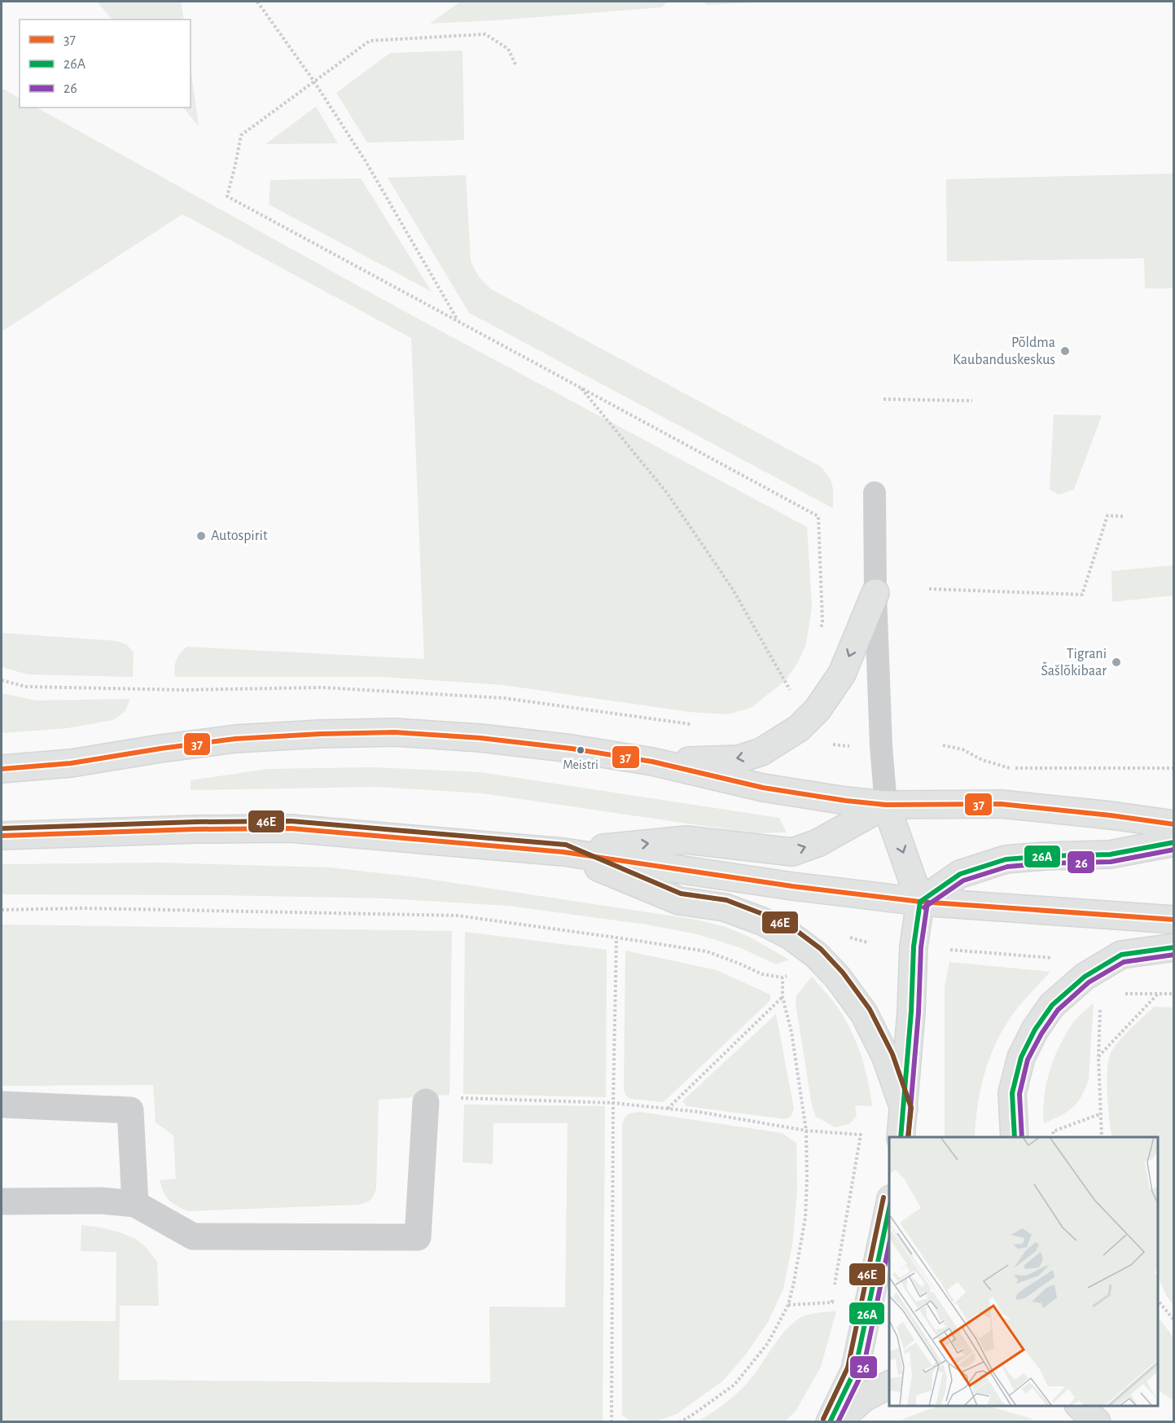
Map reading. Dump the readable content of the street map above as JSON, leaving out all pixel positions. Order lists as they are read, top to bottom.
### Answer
{
  "places": [
    "Põldma Kaubanduskeskus",
    "Autospirit",
    "Tigrani Šašlõkibaar",
    "Meistri"
  ],
  "lines": [
    "transit line 37",
    "transit line 46E",
    "transit line 26A",
    "transit line 26"
  ],
  "legend": ["37", "26A", "26"]
}
